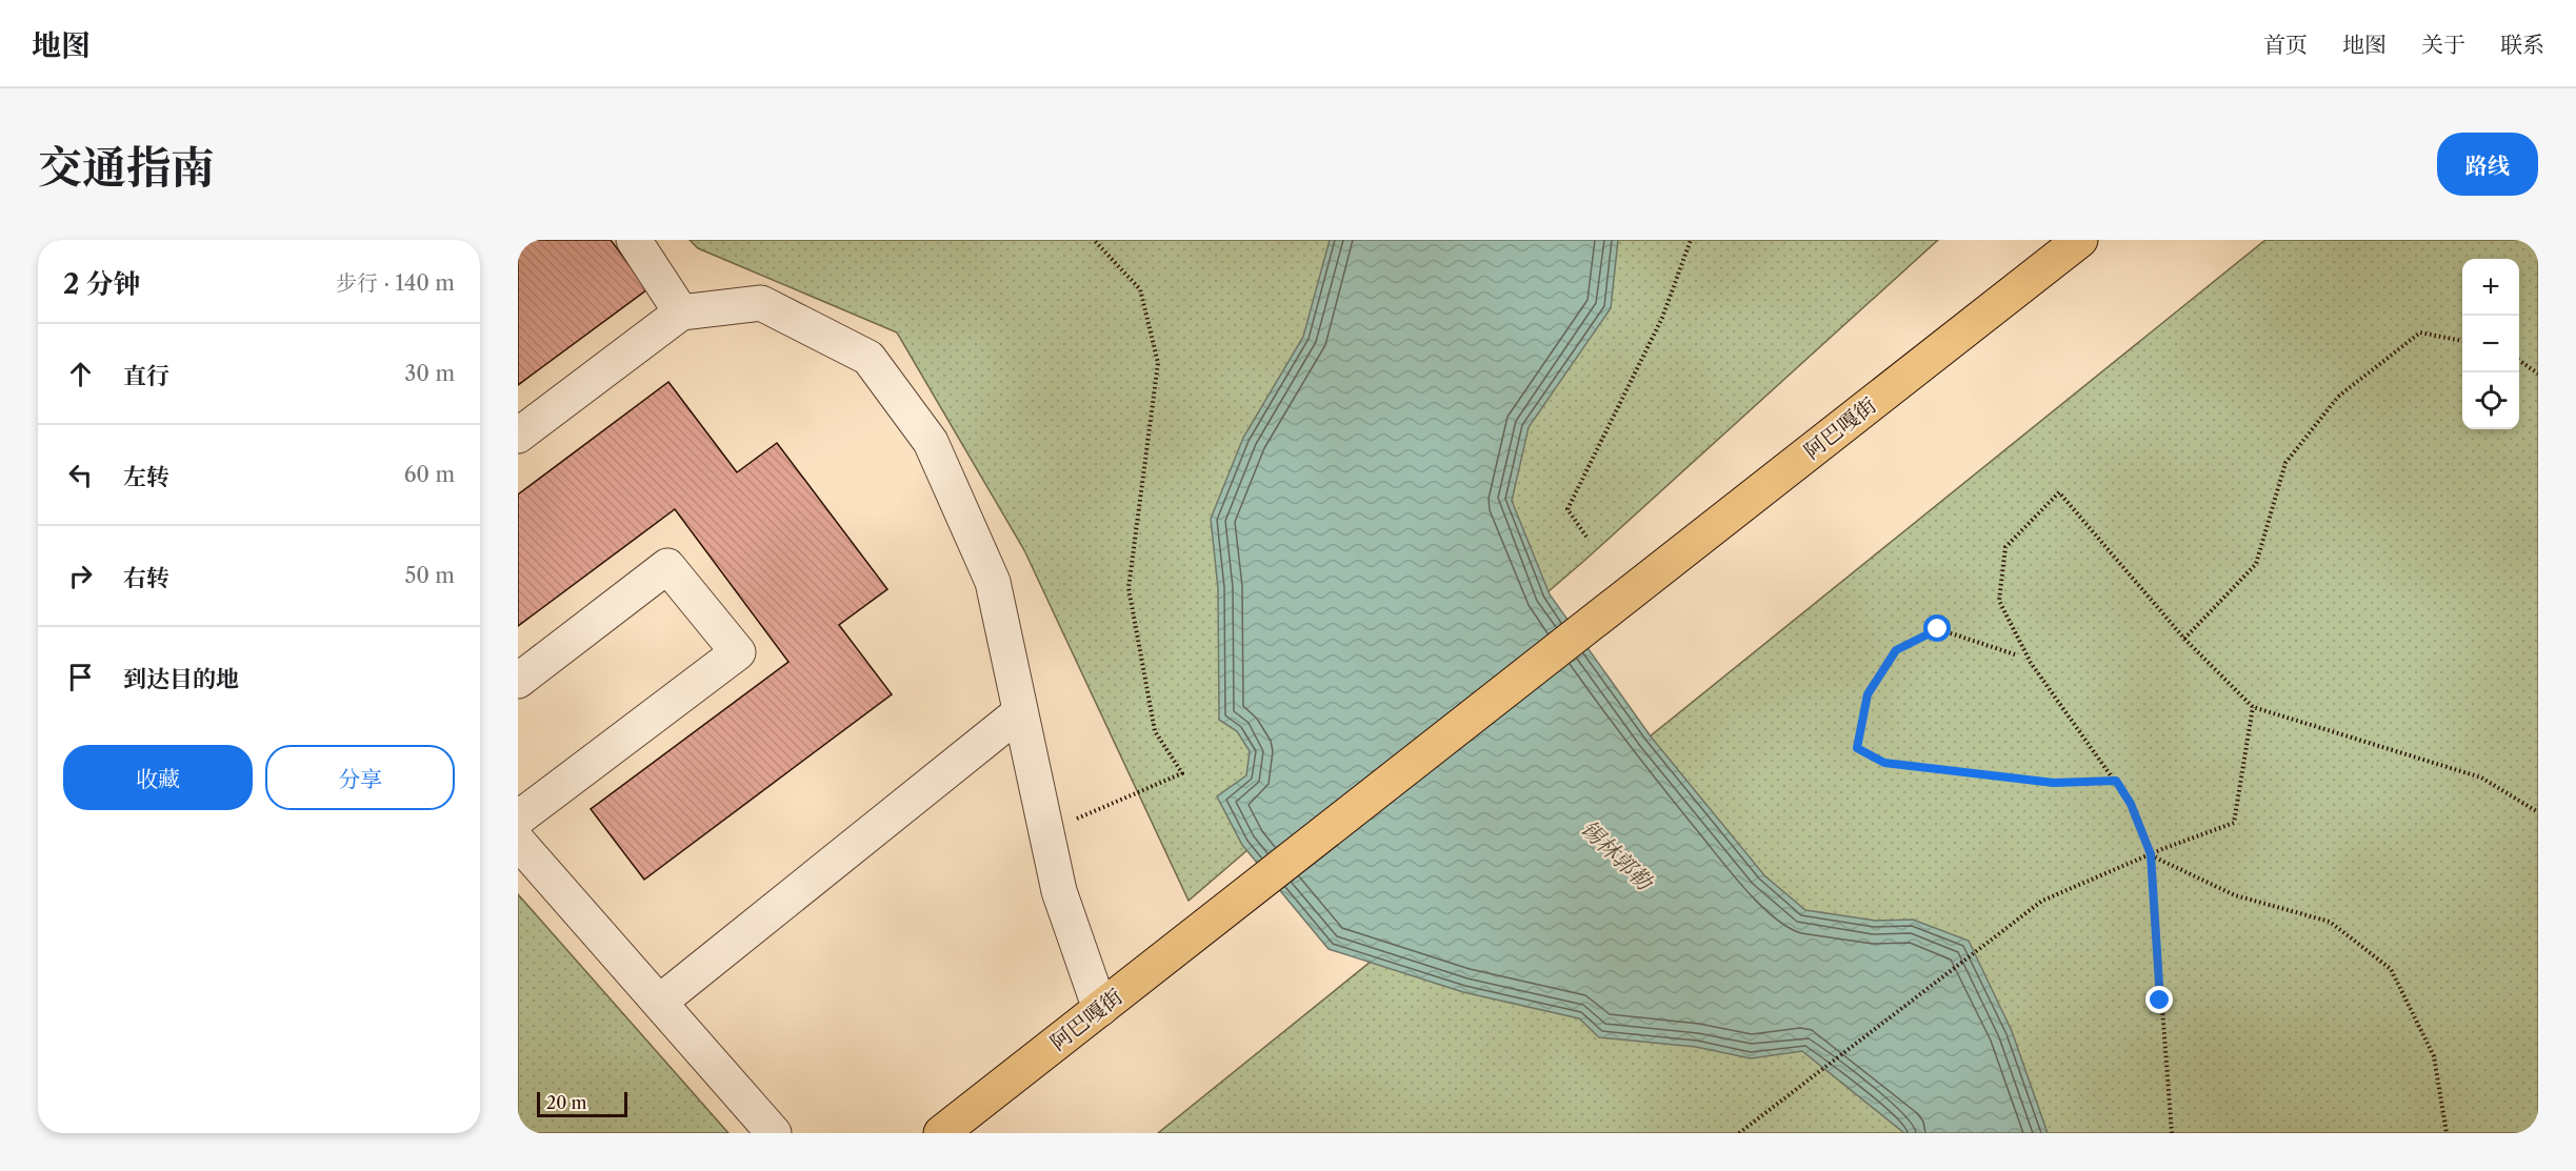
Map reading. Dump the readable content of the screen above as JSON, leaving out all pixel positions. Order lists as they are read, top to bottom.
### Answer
{
  "streets": {
    "main road": ["阿巴嘎街"]
  },
  "water": ["锡林郭勒"],
  "scale_bar": "20 m",
  "page": {
    "header": "地图",
    "nav": [
      "首页",
      "地图",
      "关于",
      "联系"
    ],
    "title": "交通指南",
    "buttons": [
      "路线",
      ["收藏", "分享"]
    ],
    "heading": ["2 分钟", "步行 · 140 m"],
    "map_buttons": ["+", "−"],
    "list": [
      ["直行", "30 m"],
      ["左转", "60 m"],
      ["右转", "50 m"],
      "到达目的地"
    ],
    "scale": "20 m"
  }
}
